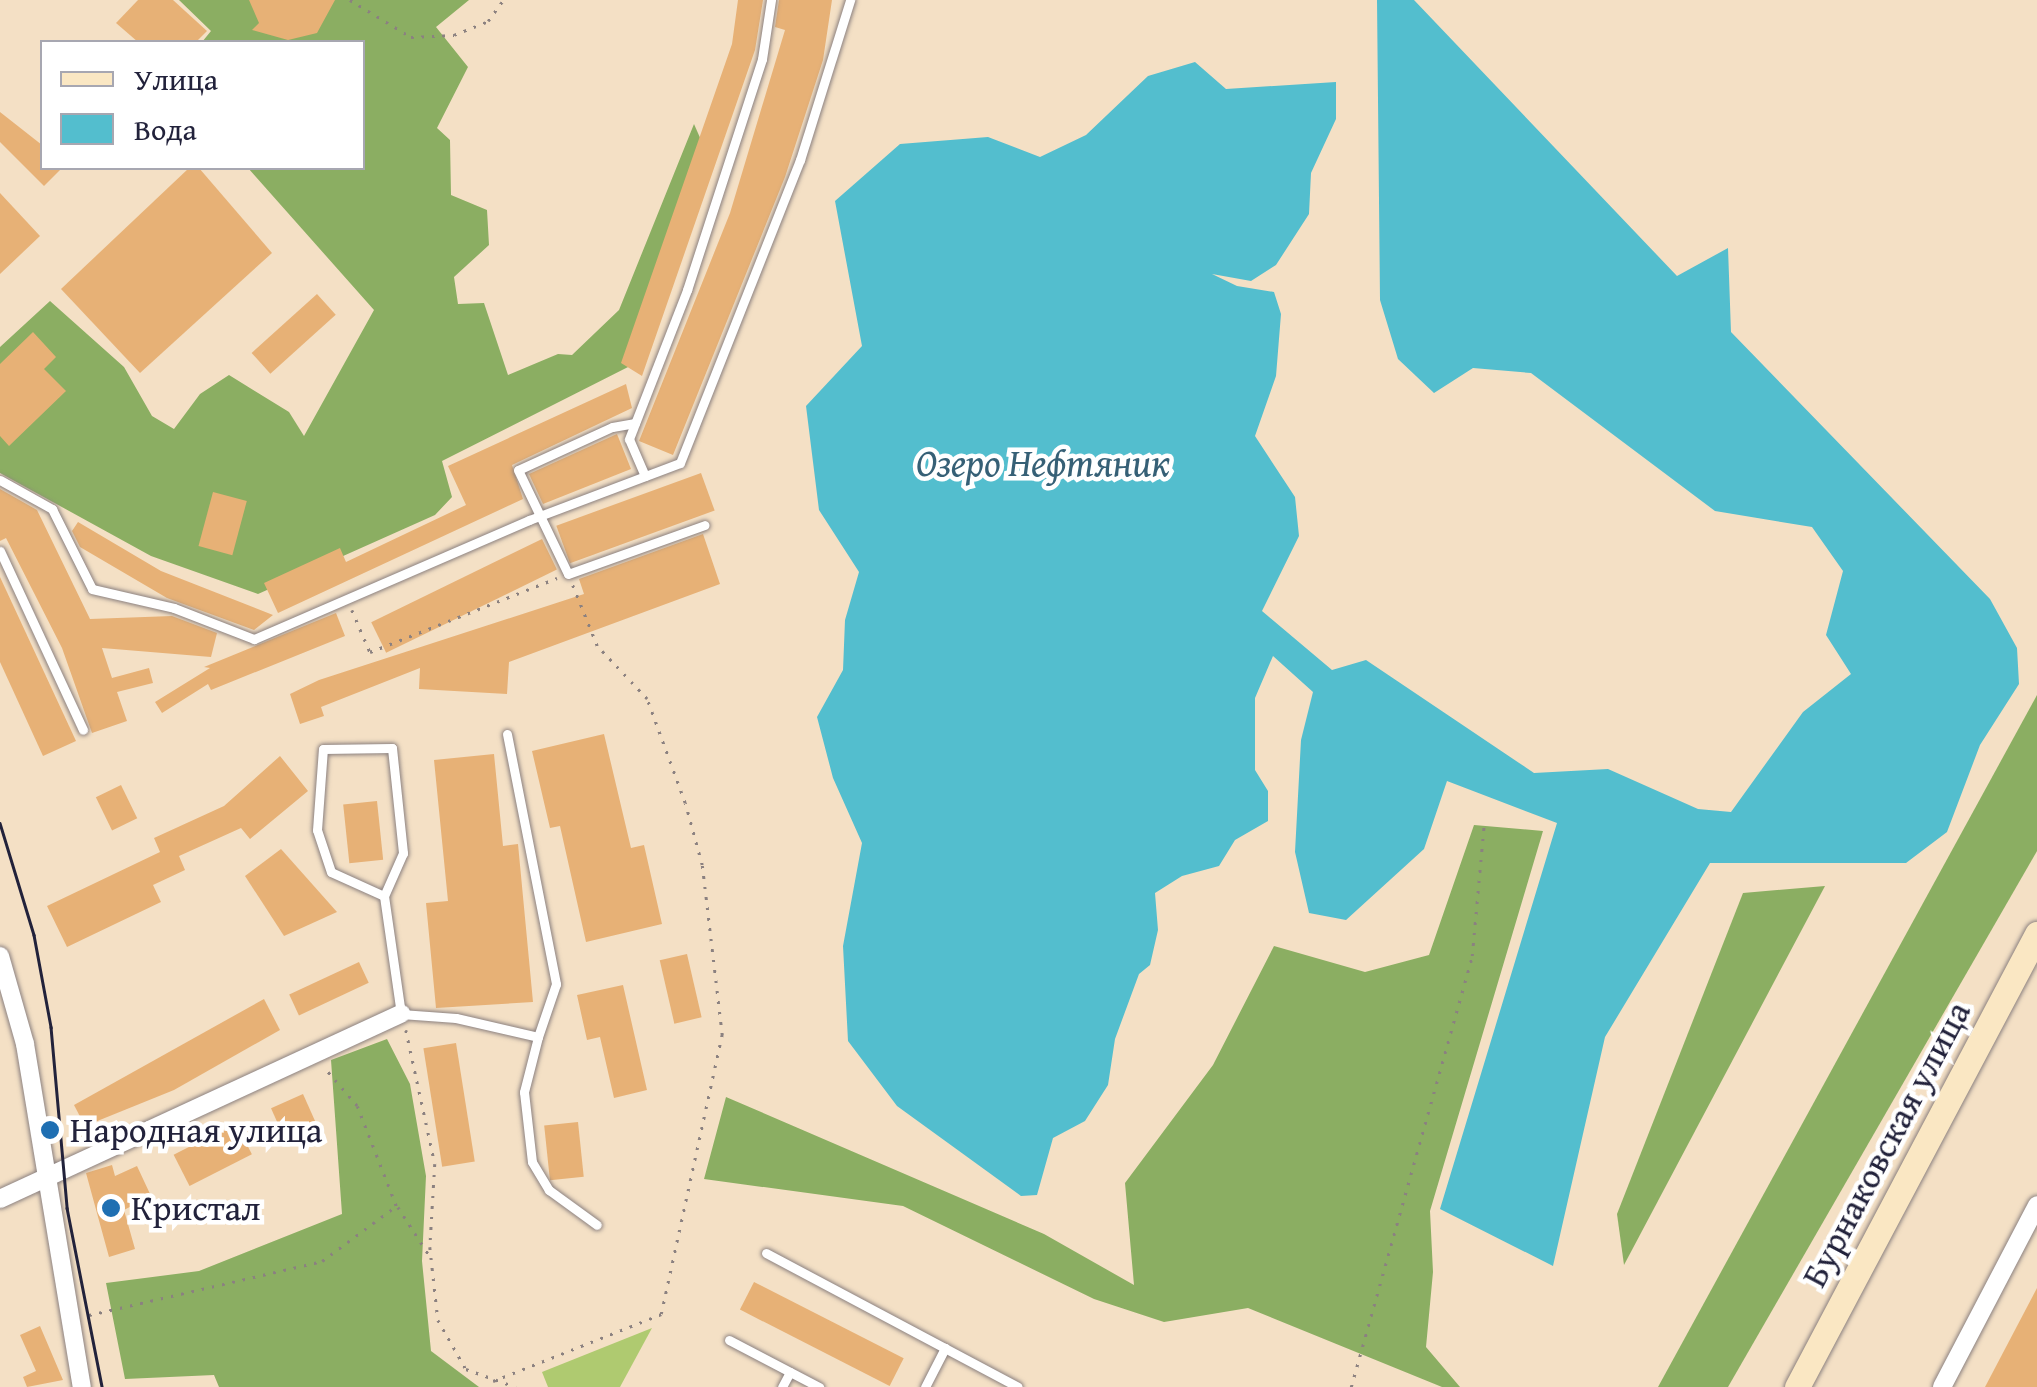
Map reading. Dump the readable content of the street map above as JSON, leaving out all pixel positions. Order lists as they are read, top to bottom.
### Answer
{
  "streets": {
    "main road": ["Бурнаковская улица"]
  },
  "water": ["Озеро Нефтяник"],
  "places": ["Народная улица", "Кристал"],
  "legend": ["Улица", "Вода"]
}
